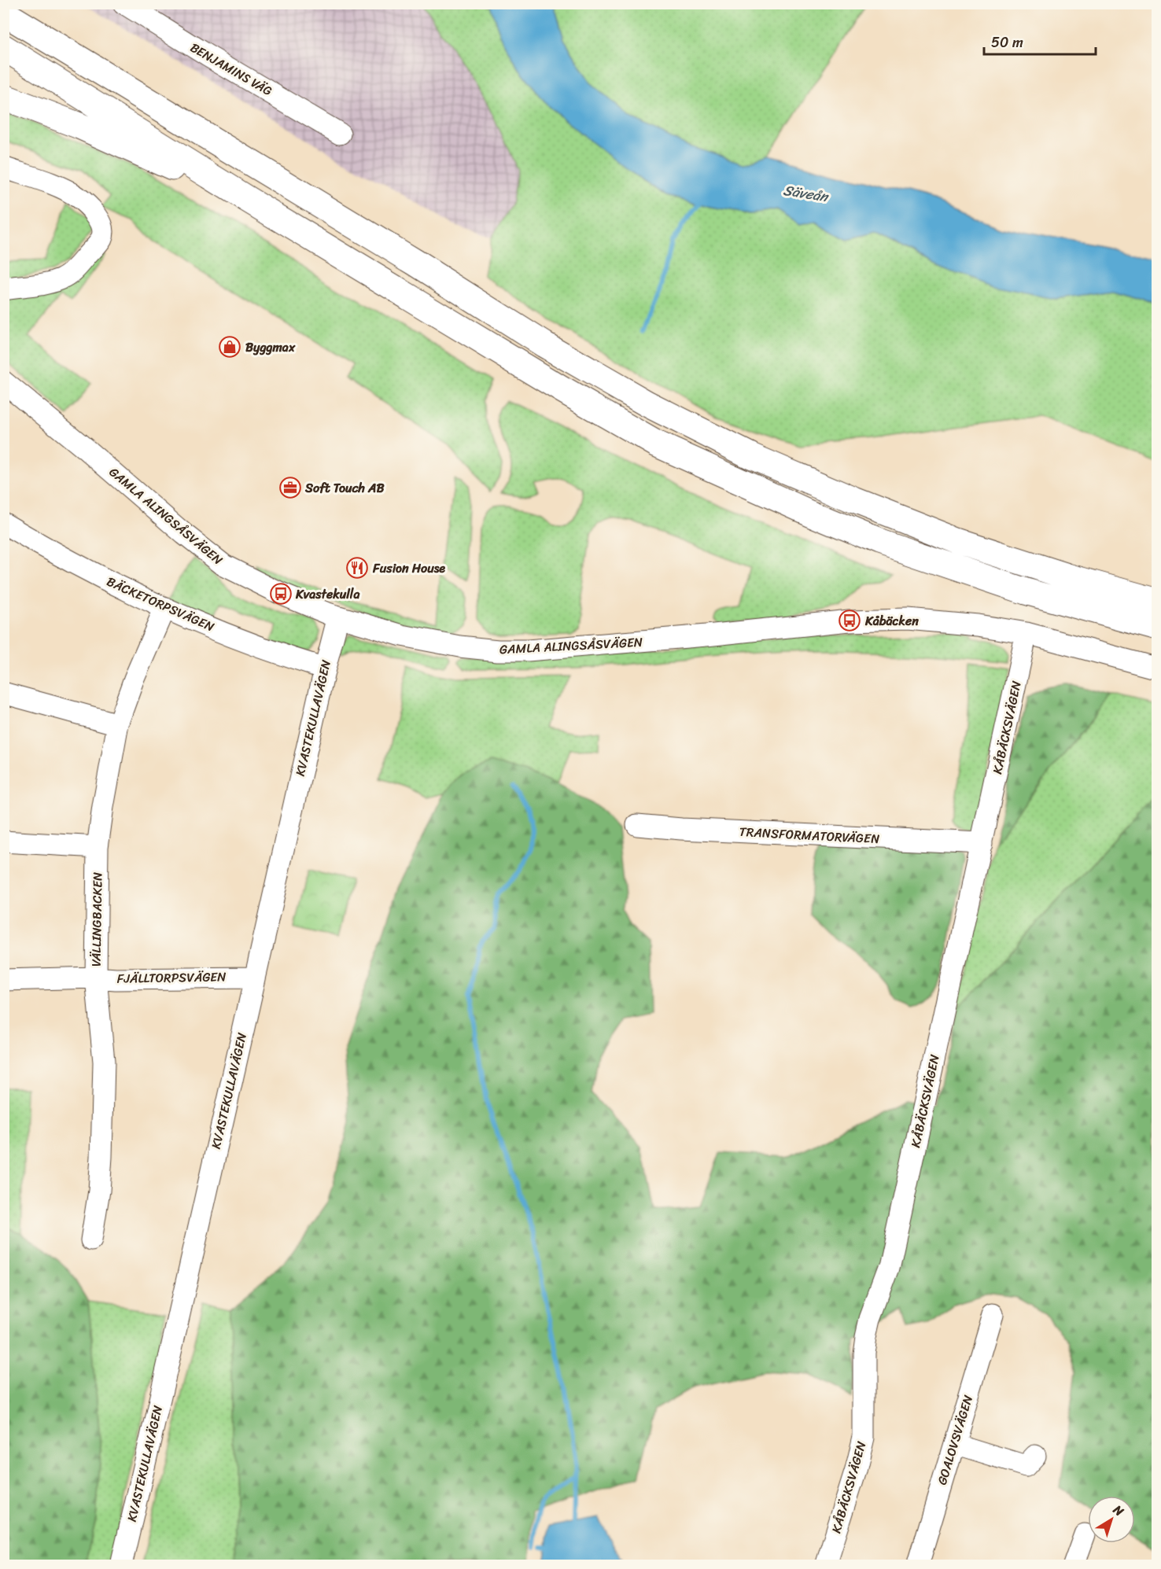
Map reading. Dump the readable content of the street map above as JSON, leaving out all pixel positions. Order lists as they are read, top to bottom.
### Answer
{
  "streets": {
    "street": [
      "BENJAMINS VÄG",
      "GAMLA ALINGSÅSVÄGEN",
      "BÄCKETORPSVÄGEN",
      "KVASTEKULLAVÄGEN",
      "KÅBÄCKSVÄGEN",
      "TRANSFORMATORVÄGEN",
      "VÄLLINGBACKEN",
      "FJÄLLTORPSVÄGEN",
      "GOALOVSVÄGEN"
    ]
  },
  "crossings": [
    ["GAMLA ALINGSÅSVÄGEN", "KVASTEKULLAVÄGEN"],
    ["GAMLA ALINGSÅSVÄGEN", "KÅBÄCKSVÄGEN"],
    ["BÄCKETORPSVÄGEN", "KVASTEKULLAVÄGEN"],
    ["BÄCKETORPSVÄGEN", "VÄLLINGBACKEN"],
    ["KVASTEKULLAVÄGEN", "FJÄLLTORPSVÄGEN"],
    ["KÅBÄCKSVÄGEN", "TRANSFORMATORVÄGEN"],
    ["VÄLLINGBACKEN", "FJÄLLTORPSVÄGEN"]
  ],
  "water": ["Säveån"],
  "places": {
    "shop": ["Byggmax"],
    "office": ["Soft Touch AB"],
    "restaurant": ["Fusion House"],
    "bus stop": ["Kvastekulla", "Kåbäcken"]
  },
  "scale_bar": "50 m",
  "north": "top right"
}
